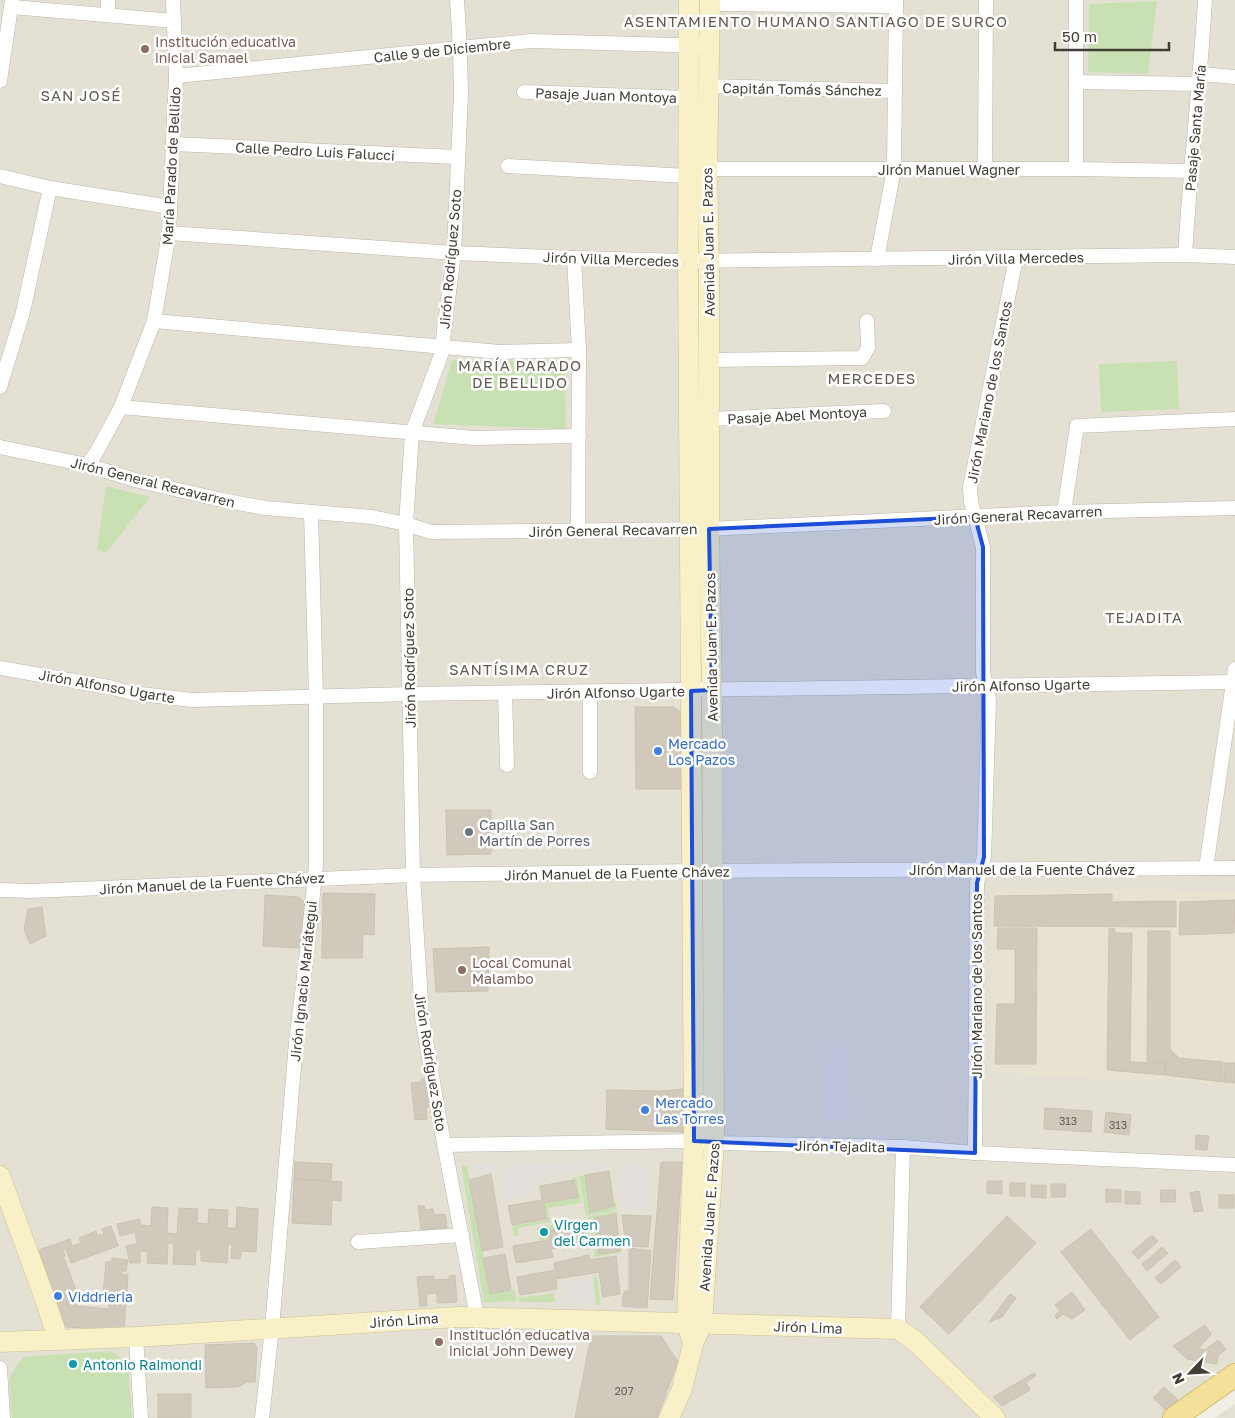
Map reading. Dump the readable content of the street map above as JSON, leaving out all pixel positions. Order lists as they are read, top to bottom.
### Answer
{
  "streets": {
    "street": [
      "Calle 9 de Diciembre",
      "Capitán Tomás Sánchez",
      "Pasaje Juan Montoya",
      "Pasaje Santa María",
      "Calle Pedro Luis Falucci",
      "María Parado de Bellido",
      "Jirón Manuel Wagner",
      "Avenida Juan E. Pazos",
      "Jirón Villa Mercedes",
      "Jirón Rodríguez Soto",
      "Jirón Mariano de los Santos",
      "Pasaje Abel Montoya",
      "Jirón General Recavarren",
      "Jirón Alfonso Ugarte",
      "Jirón Manuel de la Fuente Chávez",
      "Jirón Ignacio Mariátegui",
      "Jirón Tejadita",
      "Jirón Lima"
    ]
  },
  "crossings": [
    ["Calle 9 de Diciembre", "María Parado de Bellido"],
    ["Calle 9 de Diciembre", "Avenida Juan E. Pazos"],
    ["Calle 9 de Diciembre", "Jirón Rodríguez Soto"],
    ["Capitán Tomás Sánchez", "Avenida Juan E. Pazos"],
    ["Pasaje Juan Montoya", "Avenida Juan E. Pazos"],
    ["Pasaje Santa María", "Jirón Manuel Wagner"],
    ["Pasaje Santa María", "Jirón Villa Mercedes"],
    ["Calle Pedro Luis Falucci", "María Parado de Bellido"],
    ["Calle Pedro Luis Falucci", "Jirón Rodríguez Soto"],
    ["María Parado de Bellido", "Jirón Villa Mercedes"],
    ["María Parado de Bellido", "Jirón General Recavarren"],
    ["Jirón Manuel Wagner", "Avenida Juan E. Pazos"],
    ["Avenida Juan E. Pazos", "Jirón Villa Mercedes"],
    ["Avenida Juan E. Pazos", "Pasaje Abel Montoya"],
    ["Avenida Juan E. Pazos", "Jirón General Recavarren"],
    ["Avenida Juan E. Pazos", "Jirón Alfonso Ugarte"],
    ["Avenida Juan E. Pazos", "Jirón Manuel de la Fuente Chávez"],
    ["Avenida Juan E. Pazos", "Jirón Tejadita"],
    ["Avenida Juan E. Pazos", "Jirón Lima"],
    ["Jirón Villa Mercedes", "Jirón Rodríguez Soto"],
    ["Jirón Villa Mercedes", "Jirón Mariano de los Santos"],
    ["Jirón Rodríguez Soto", "Jirón General Recavarren"],
    ["Jirón Rodríguez Soto", "Jirón Alfonso Ugarte"],
    ["Jirón Rodríguez Soto", "Jirón Manuel de la Fuente Chávez"],
    ["Jirón Rodríguez Soto", "Jirón Tejadita"],
    ["Jirón Rodríguez Soto", "Jirón Lima"],
    ["Jirón Mariano de los Santos", "Jirón General Recavarren"],
    ["Jirón Mariano de los Santos", "Jirón Alfonso Ugarte"],
    ["Jirón Mariano de los Santos", "Jirón Manuel de la Fuente Chávez"],
    ["Jirón Mariano de los Santos", "Jirón Tejadita"],
    ["Jirón General Recavarren", "Jirón Ignacio Mariátegui"],
    ["Jirón Alfonso Ugarte", "Jirón Ignacio Mariátegui"],
    ["Jirón Manuel de la Fuente Chávez", "Jirón Ignacio Mariátegui"],
    ["Jirón Ignacio Mariátegui", "Jirón Lima"]
  ],
  "districts": [
    "ASENTAMIENTO HUMANO SANTIAGO DE SURCO",
    "SAN JOSÉ",
    "MARÍA PARADO DE BELLIDO",
    "MERCEDES",
    "TEJADITA",
    "SANTÍSIMA CRUZ"
  ],
  "places": [
    "Institución educativa inicial Samael",
    "Mercado Los Pazos",
    "Capilla San Martín de Porres",
    "Local Comunal Malambo",
    "Mercado Las Torres",
    "Virgen del Carmen",
    "Viddrieria",
    "Institución educativa inicial John Dewey",
    "Antonio Raimondi"
  ],
  "house_numbers": ["313", "313", "207"],
  "scale_bar": "50 m",
  "north": "bottom left"
}
